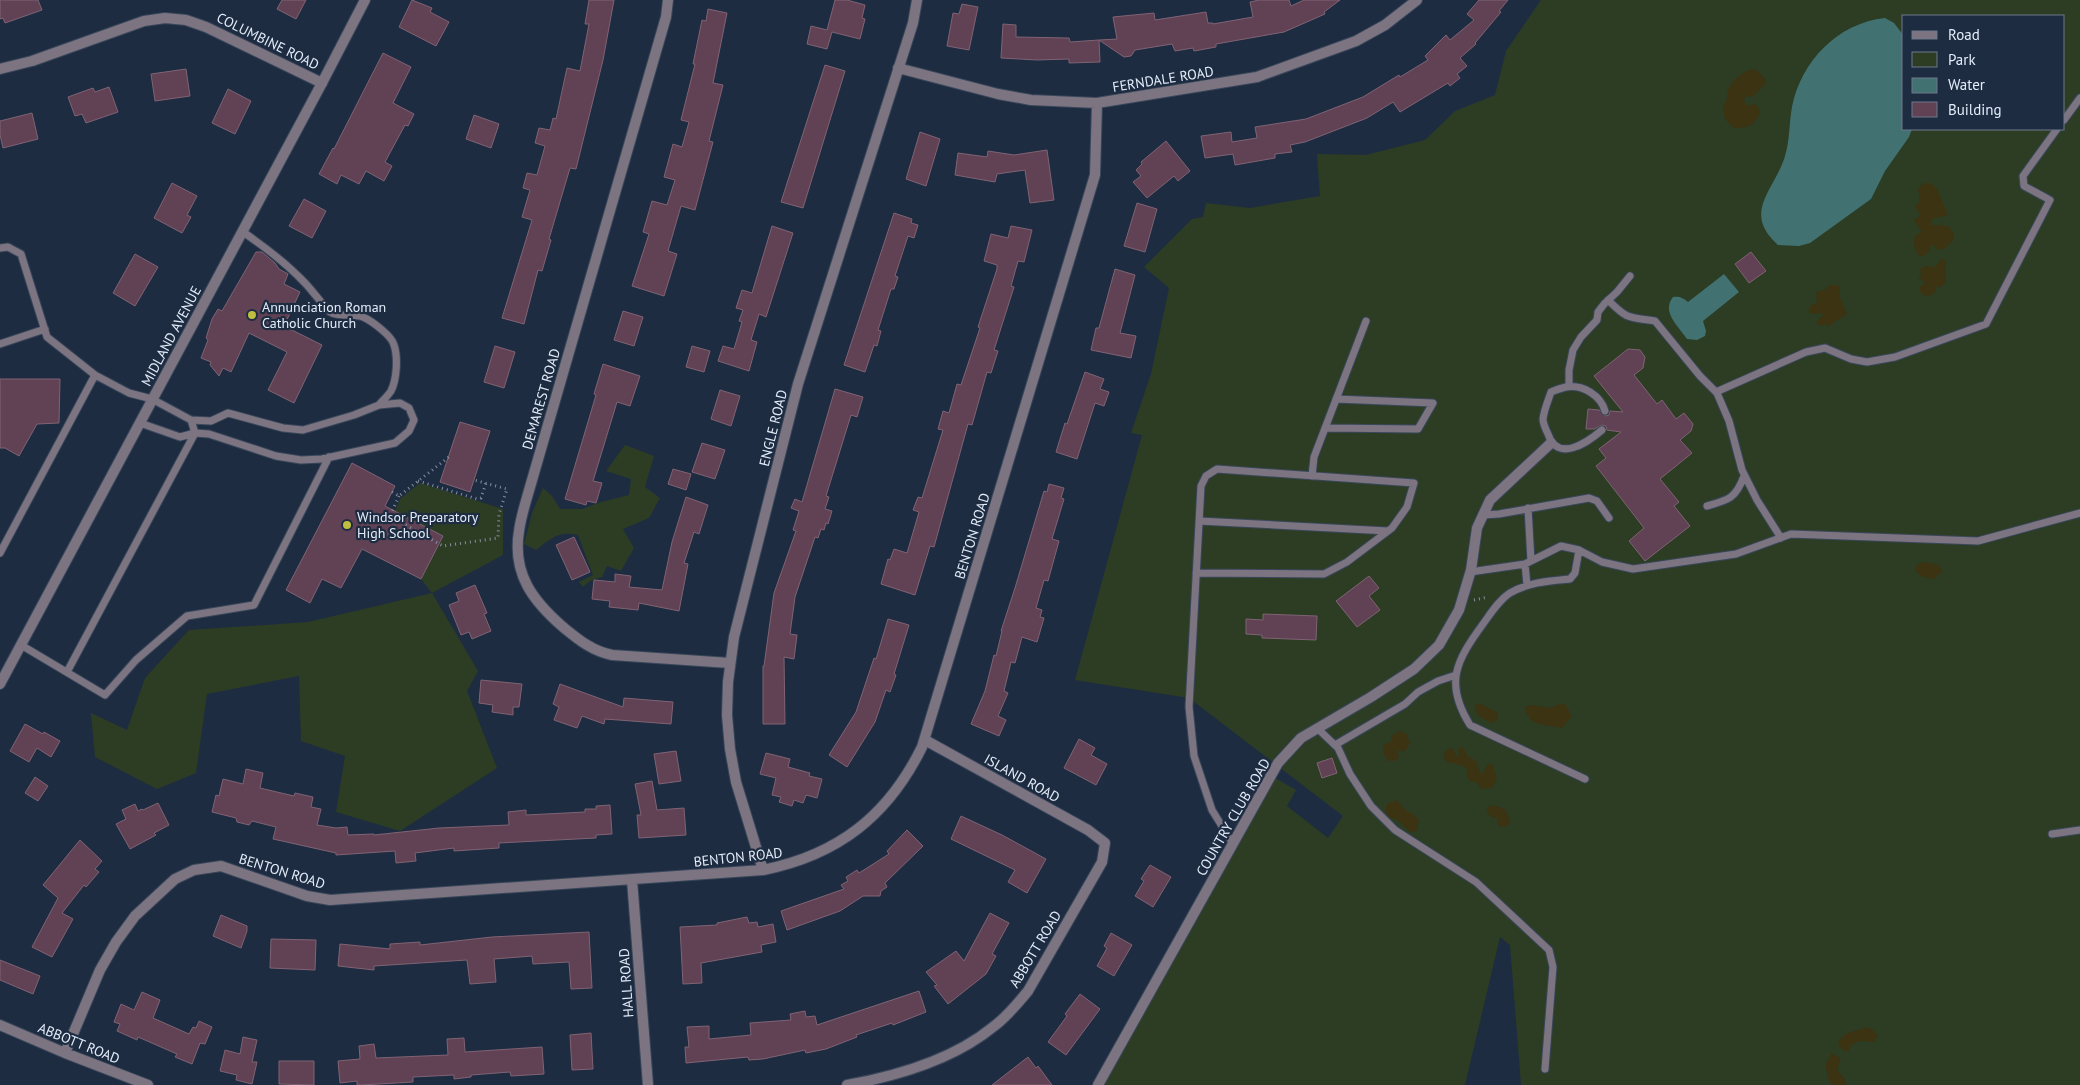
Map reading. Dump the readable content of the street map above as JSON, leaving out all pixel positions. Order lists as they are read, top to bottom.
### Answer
{
  "streets": {
    "street": [
      "COLUMBINE ROAD",
      "FERNDALE ROAD",
      "MIDLAND AVENUE",
      "DEMAREST ROAD",
      "ENGLE ROAD",
      "BENTON ROAD",
      "ISLAND ROAD",
      "COUNTRY CLUB ROAD",
      "ABBOTT ROAD",
      "HALL ROAD"
    ]
  },
  "crossings": [
    ["COLUMBINE ROAD", "MIDLAND AVENUE"],
    ["FERNDALE ROAD", "ENGLE ROAD"],
    ["FERNDALE ROAD", "BENTON ROAD"],
    ["DEMAREST ROAD", "ENGLE ROAD"],
    ["ENGLE ROAD", "BENTON ROAD"],
    ["BENTON ROAD", "ISLAND ROAD"],
    ["BENTON ROAD", "ABBOTT ROAD"],
    ["BENTON ROAD", "HALL ROAD"],
    ["ISLAND ROAD", "ABBOTT ROAD"]
  ],
  "places": ["Annunciation Roman Catholic Church", "Windsor Preparatory High School"],
  "legend": [
    "Road",
    "Park",
    "Water",
    "Building"
  ]
}
